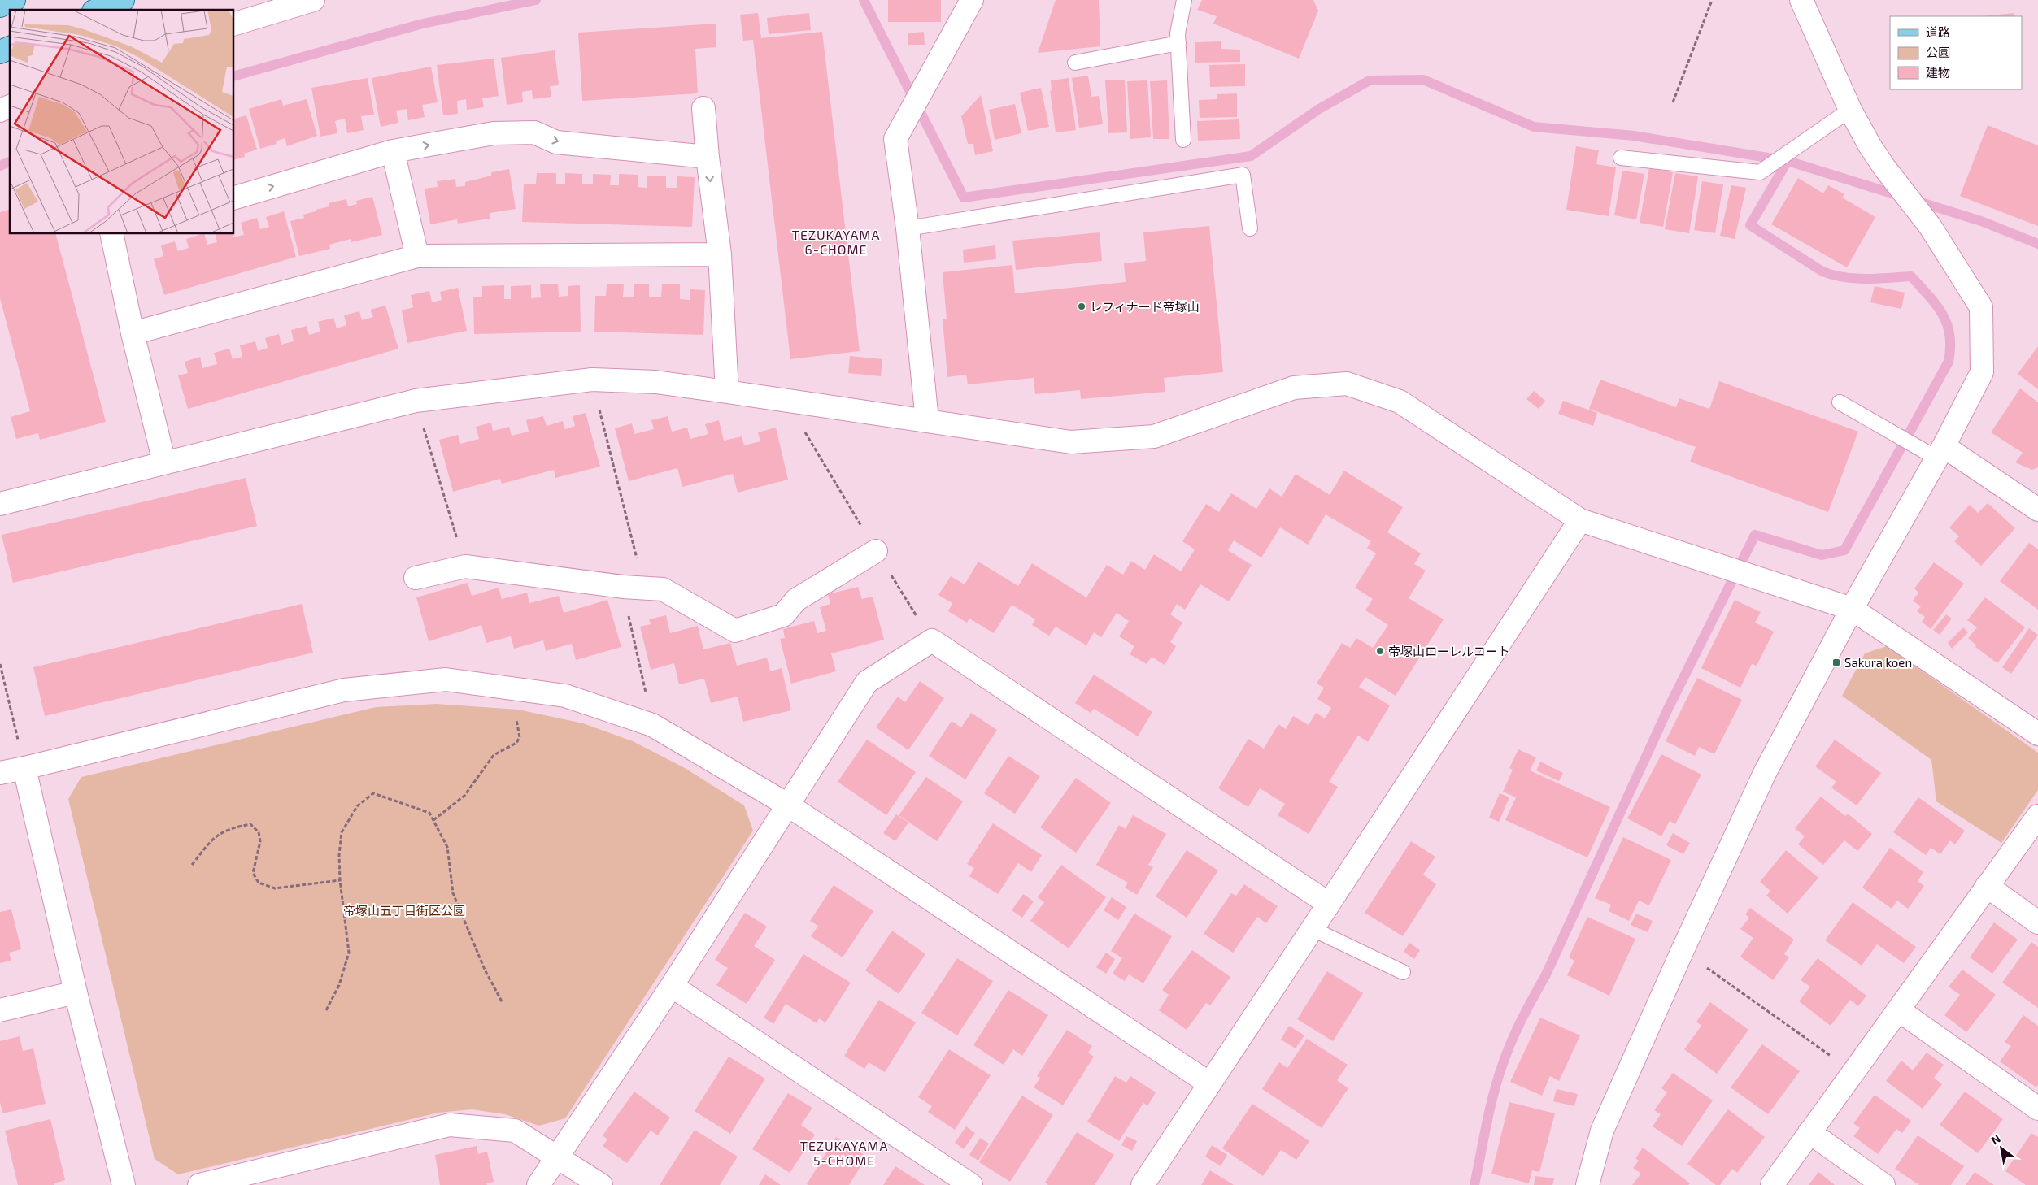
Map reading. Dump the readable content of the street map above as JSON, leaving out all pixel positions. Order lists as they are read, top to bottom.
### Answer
{
  "districts": ["TEZUKAYAMA 6-CHOME", "TEZUKAYAMA 5-CHOME"],
  "parks": ["帝塚山五丁目街区公園"],
  "places": {
    "other": ["レフィナード帝塚山", "帝塚山ローレルコート"],
    "transit": ["Sakura koen"]
  },
  "legend": ["道路", "公園", "建物"],
  "north": "top left"
}
